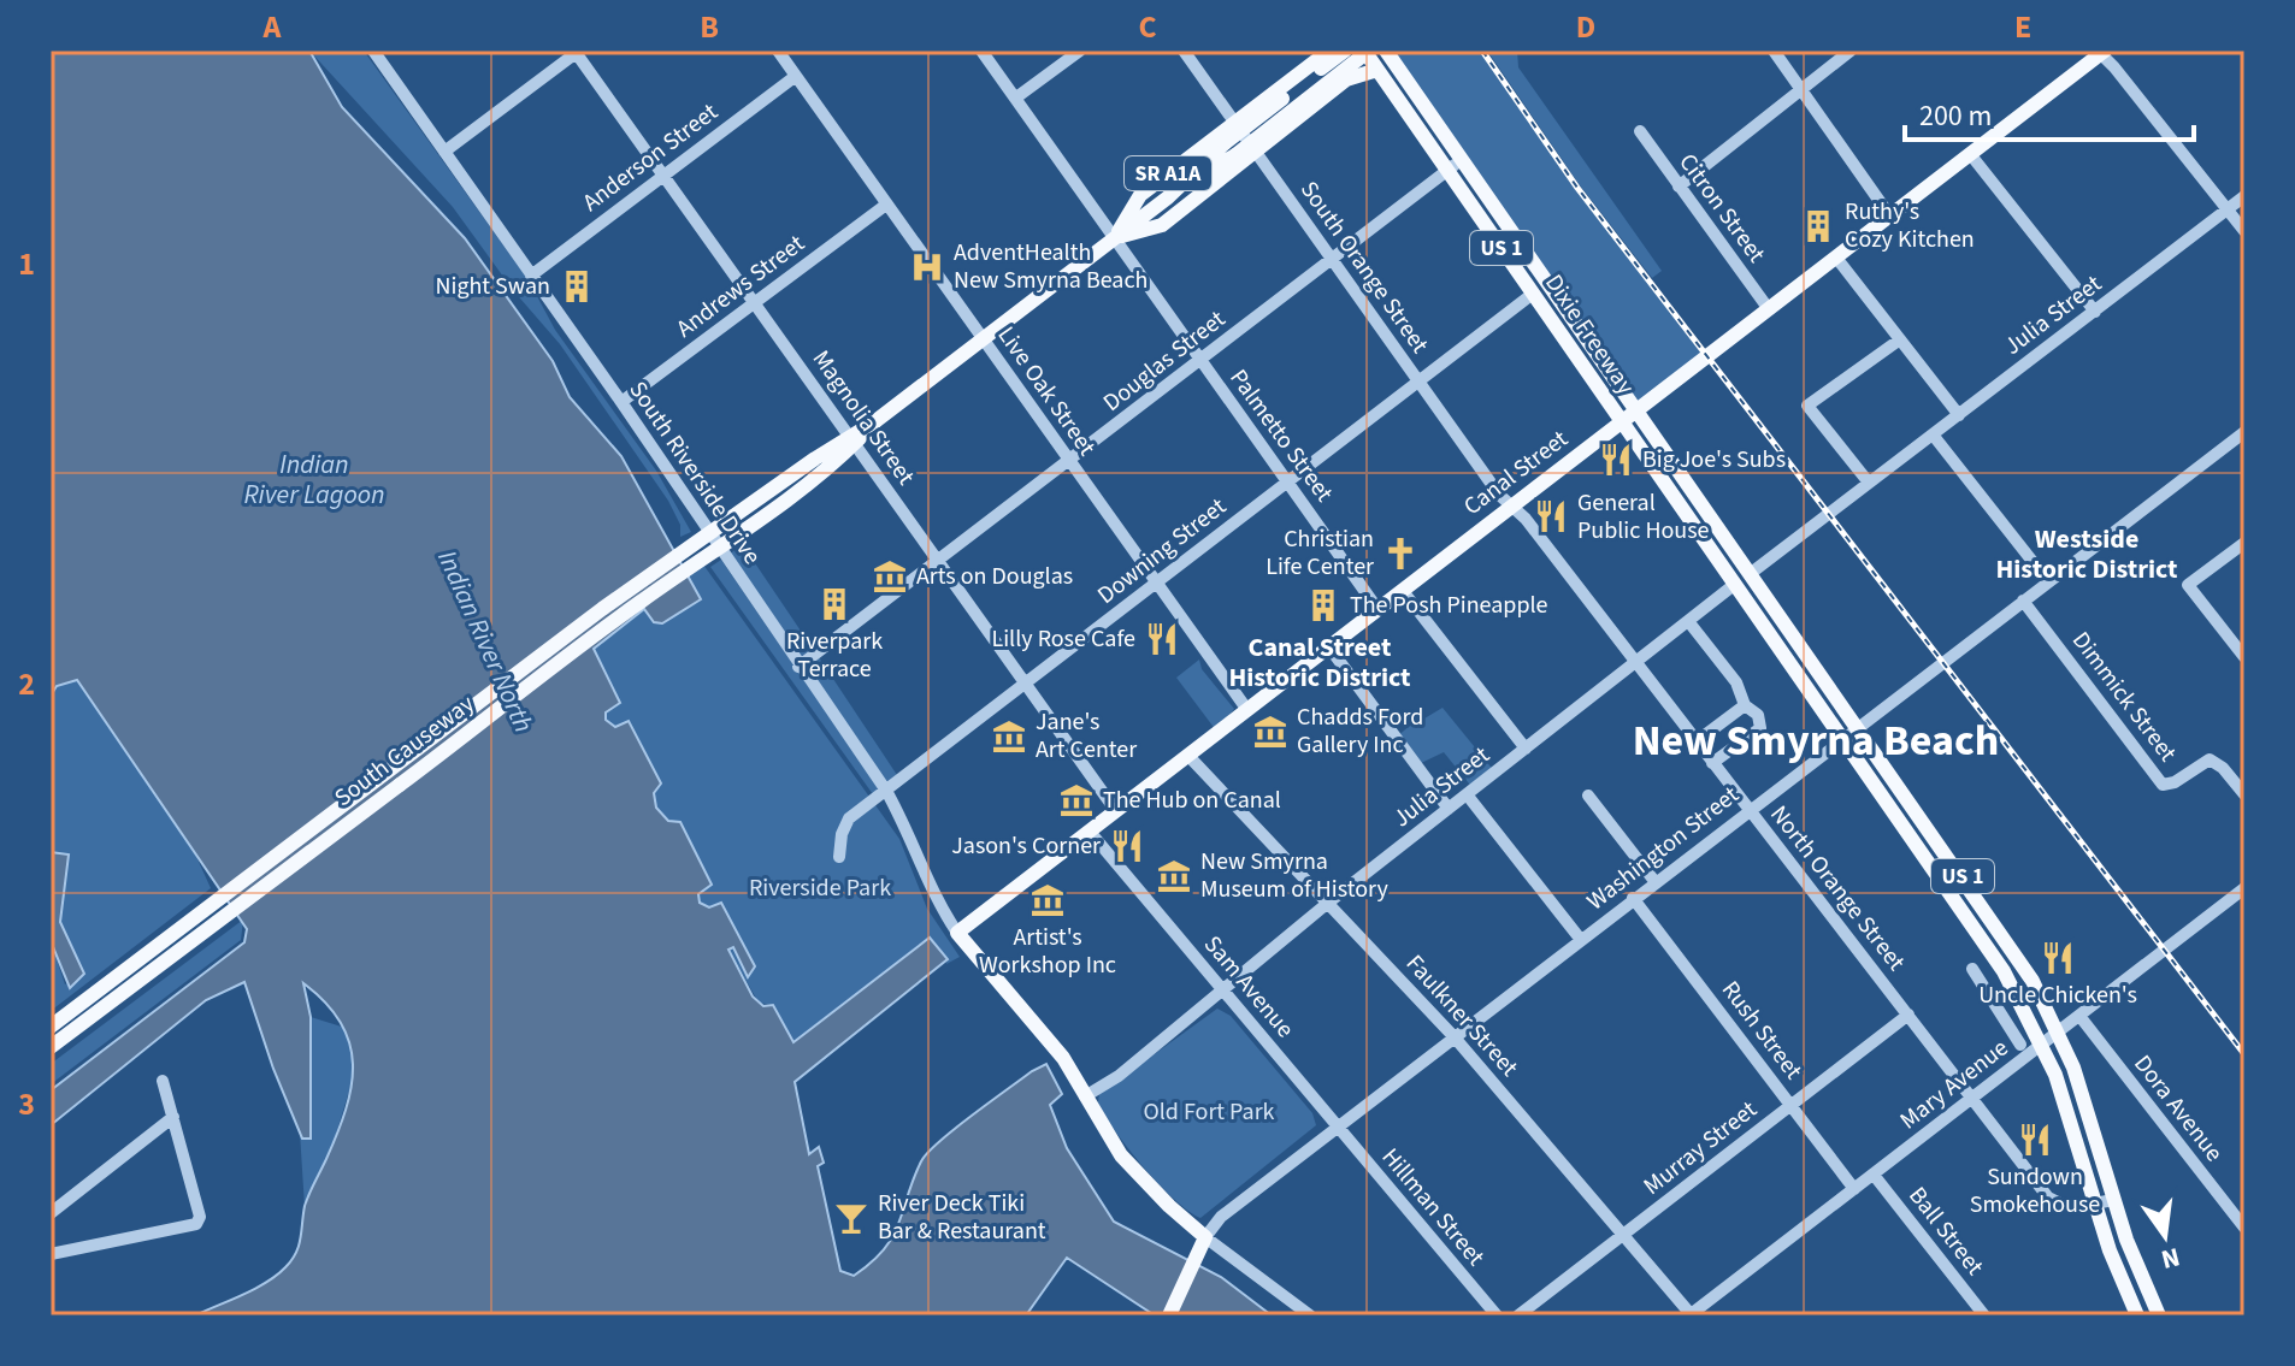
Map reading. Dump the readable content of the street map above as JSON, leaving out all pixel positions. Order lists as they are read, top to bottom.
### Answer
{
  "streets": {
    "main road": [
      "SR A1A",
      "US 1",
      "Dixie Freeway",
      "Canal Street",
      "South Causeway"
    ],
    "street": [
      "Anderson Street",
      "Citron Street",
      "South Orange Street",
      "Andrews Street",
      "Julia Street",
      "Douglas Street",
      "Live Oak Street",
      "Magnolia Street",
      "Palmetto Street",
      "South Riverside Drive",
      "Downing Street",
      "Dimmick Street",
      "Washington Street",
      "North Orange Street",
      "Sam Avenue",
      "Faulkner Street",
      "Rush Street",
      "Mary Avenue",
      "Dora Avenue",
      "Murray Street",
      "Hillman Street",
      "Ball Street"
    ]
  },
  "crossings": [
    ["Anderson Street", "Live Oak Street"],
    ["Anderson Street", "Magnolia Street"],
    ["Anderson Street", "South Riverside Drive"],
    ["SR A1A", "South Orange Street"],
    ["SR A1A", "Dixie Freeway"],
    ["SR A1A", "Live Oak Street"],
    ["SR A1A", "Palmetto Street"],
    ["SR A1A", "South Causeway"],
    ["Citron Street", "Canal Street"],
    ["US 1", "Dixie Freeway"],
    ["US 1", "Washington Street"],
    ["US 1", "North Orange Street"],
    ["US 1", "Mary Avenue"],
    ["South Orange Street", "Douglas Street"],
    ["South Orange Street", "Canal Street"],
    ["South Orange Street", "Downing Street"],
    ["South Orange Street", "North Orange Street"],
    ["Andrews Street", "Live Oak Street"],
    ["Andrews Street", "Magnolia Street"],
    ["Andrews Street", "South Riverside Drive"],
    ["Julia Street", "Dixie Freeway"],
    ["Julia Street", "North Orange Street"],
    ["Julia Street", "Sam Avenue"],
    ["Julia Street", "Faulkner Street"],
    ["Dixie Freeway", "Douglas Street"],
    ["Dixie Freeway", "Canal Street"],
    ["Dixie Freeway", "Downing Street"],
    ["Dixie Freeway", "Washington Street"],
    ["Douglas Street", "Live Oak Street"],
    ["Douglas Street", "Magnolia Street"],
    ["Douglas Street", "Palmetto Street"],
    ["Douglas Street", "South Riverside Drive"],
    ["Live Oak Street", "Canal Street"],
    ["Live Oak Street", "Downing Street"],
    ["Live Oak Street", "South Causeway"],
    ["Magnolia Street", "Canal Street"],
    ["Magnolia Street", "Downing Street"],
    ["Palmetto Street", "Canal Street"],
    ["Palmetto Street", "Downing Street"],
    ["South Riverside Drive", "Canal Street"],
    ["South Riverside Drive", "Downing Street"],
    ["Canal Street", "North Orange Street"],
    ["Canal Street", "Sam Avenue"],
    ["Canal Street", "Faulkner Street"],
    ["Dimmick Street", "Washington Street"],
    ["Washington Street", "North Orange Street"],
    ["Washington Street", "Sam Avenue"],
    ["Washington Street", "Faulkner Street"],
    ["Washington Street", "Rush Street"],
    ["Washington Street", "Hillman Street"],
    ["North Orange Street", "Mary Avenue"],
    ["North Orange Street", "Murray Street"],
    ["Sam Avenue", "Hillman Street"],
    ["Faulkner Street", "Mary Avenue"],
    ["Faulkner Street", "Murray Street"],
    ["Rush Street", "Mary Avenue"],
    ["Rush Street", "Murray Street"],
    ["Mary Avenue", "Dora Avenue"],
    ["Mary Avenue", "Ball Street"]
  ],
  "districts": ["Westside Historic District", "Canal Street Historic District", "New Smyrna Beach"],
  "water": ["Indian River Lagoon", "Indian River North"],
  "parks": ["Riverside Park", "Old Fort Park"],
  "places": {
    "building": [
      "Ruthy's Cozy Kitchen",
      "Night Swan",
      "Riverpark Terrace",
      "The Posh Pineapple"
    ],
    "hospital": ["AdventHealth New Smyrna Beach"],
    "restaurant": [
      "Big Joe's Subs",
      "General Public House",
      "Lilly Rose Cafe",
      "Jason's Corner",
      "Uncle Chicken's",
      "Sundown Smokehouse"
    ],
    "church": ["Christian Life Center"],
    "museum": [
      "Arts on Douglas",
      "Chadds Ford Gallery Inc",
      "Jane's Art Center",
      "The Hub on Canal",
      "New Smyrna Museum of History",
      "Artist's Workshop Inc"
    ],
    "bar": ["River Deck Tiki Bar & Restaurant"]
  },
  "scale_bar": "200 m",
  "north": "bottom",
  "grid": {
    "columns": [
      "A",
      "B",
      "C",
      "D",
      "E"
    ],
    "rows": ["1", "2", "3"]
  }
}
